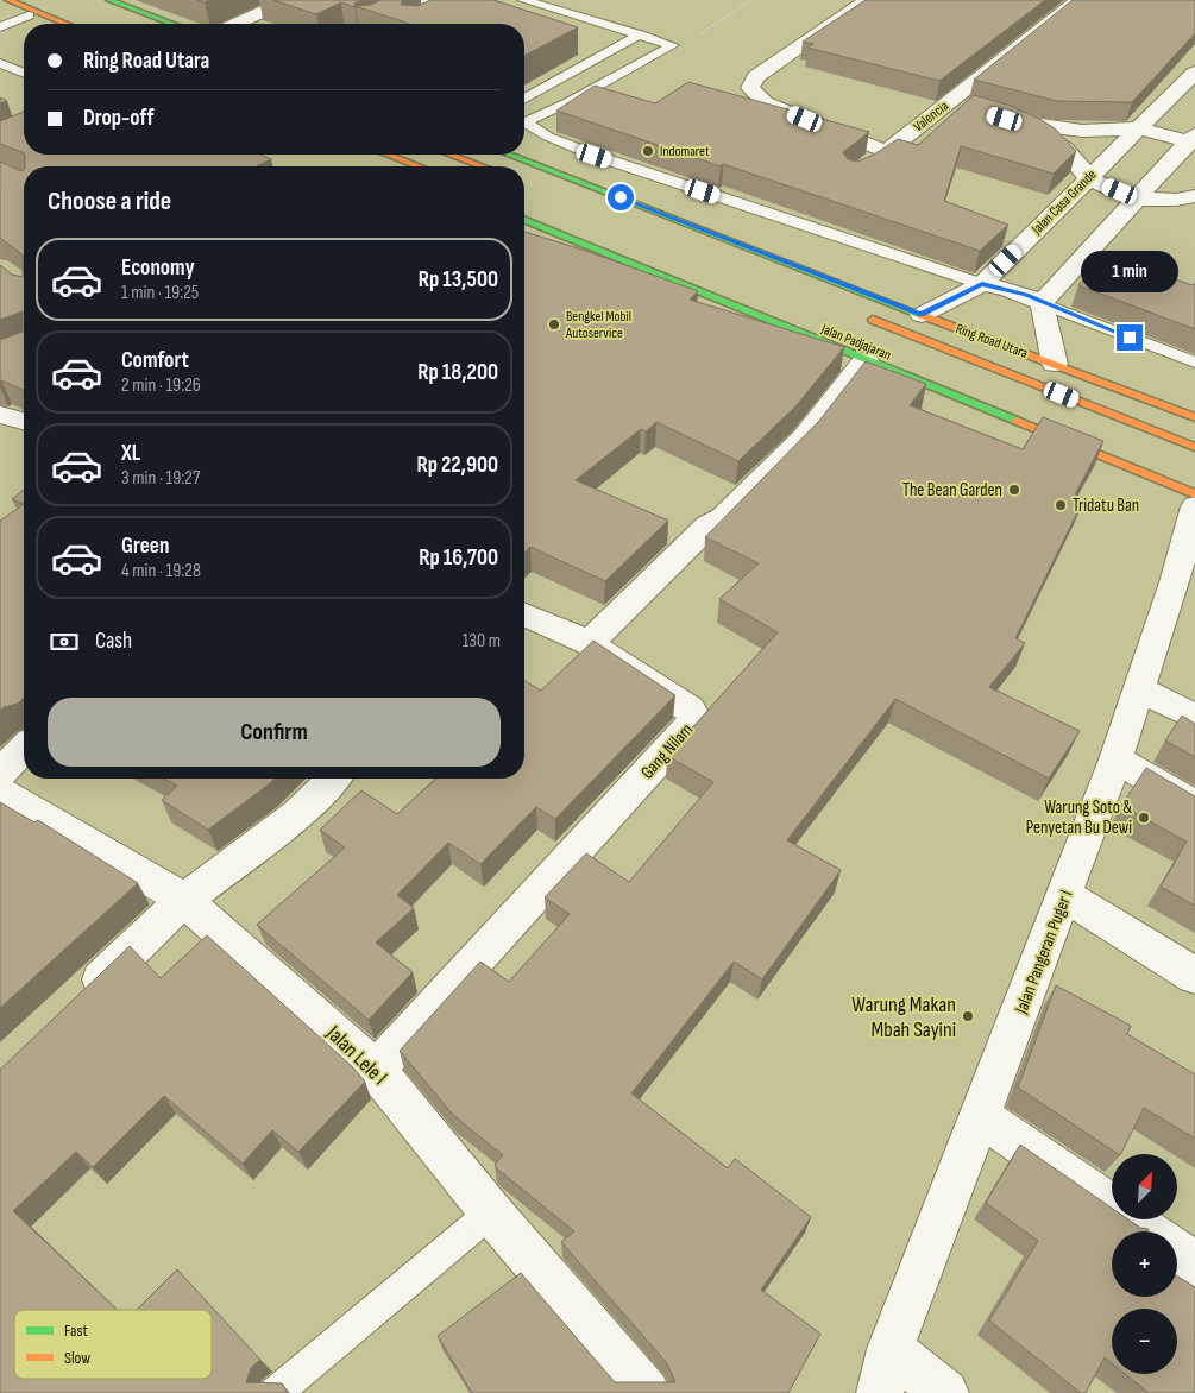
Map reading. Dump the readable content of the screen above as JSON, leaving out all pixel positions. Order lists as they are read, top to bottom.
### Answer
{
  "streets": {
    "highway": ["Ring Road Utara", "Jalan Padjajaran"],
    "street": [
      "Valencia",
      "Jalan Casa Grande",
      "Gang Nilam",
      "Jalan Pangeran Puger I",
      "Jalan Lele I"
    ]
  },
  "crossings": [
    ["Jalan Casa Grande", "Ring Road Utara"],
    ["Gang Nilam", "Jalan Lele I"]
  ],
  "places": [
    "Indomaret",
    "Bengkel Mobil Autoservice",
    "The Bean Garden",
    "Tridatu Ban",
    "Warung Soto & Penyetan Bu Dewi",
    "Warung Makan Mbah Sayini"
  ],
  "legend": ["Fast", "Slow"],
  "north": "top right",
  "page": {
    "banner": ["Ring Road Utara", "Drop-off"],
    "heading": "Choose a ride",
    "list": [
      {
        "name": "Economy",
        "note": "1 min · 19:25",
        "value": "Rp 13,500"
      },
      {
        "name": "Comfort",
        "note": "2 min · 19:26",
        "value": "Rp 18,200"
      },
      {
        "name": "XL",
        "note": "3 min · 19:27",
        "value": "Rp 22,900"
      },
      {
        "name": "Green",
        "note": "4 min · 19:28",
        "value": "Rp 16,700"
      }
    ],
    "bubble": "1 min",
    "pay": ["Cash", "130 m"],
    "buttons": "Confirm",
    "map_buttons": ["+", "−"]
  }
}
